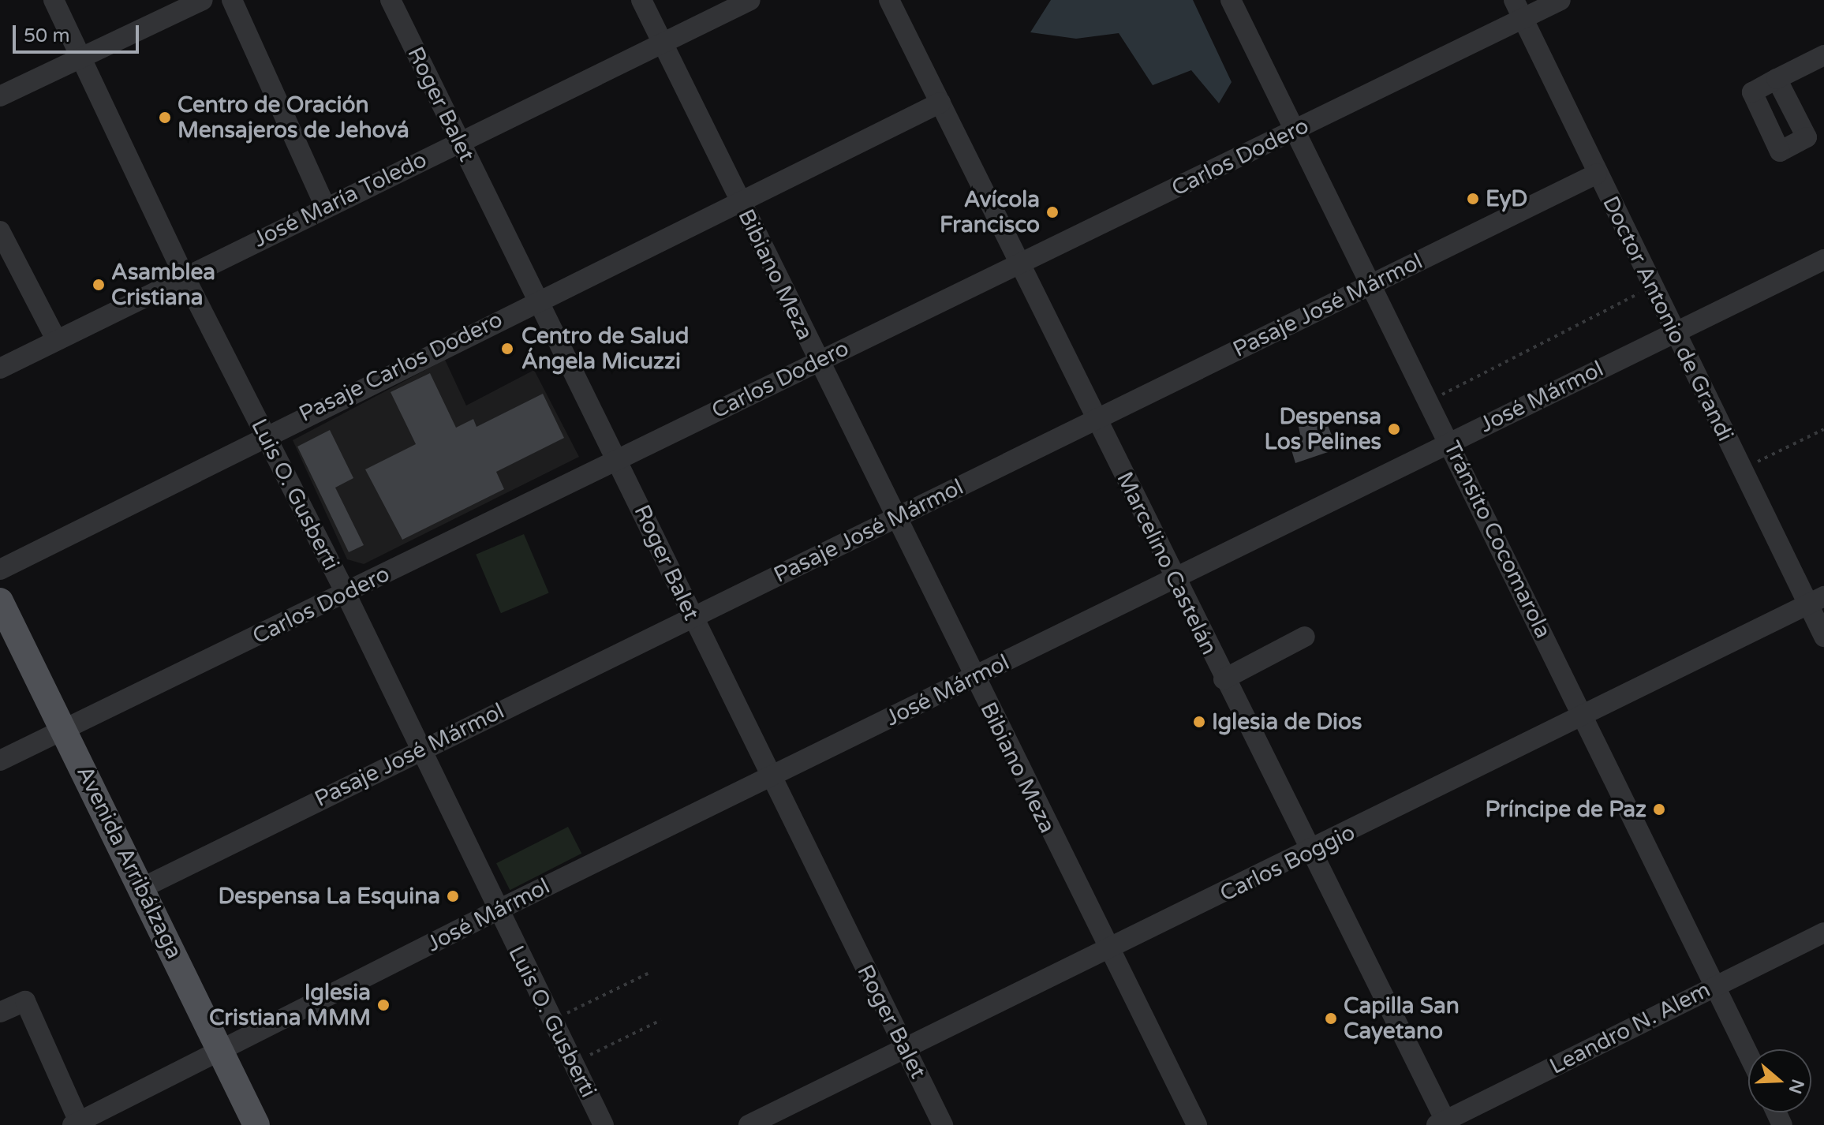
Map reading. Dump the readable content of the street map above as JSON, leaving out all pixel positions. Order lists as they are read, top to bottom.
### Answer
{
  "streets": {
    "main road": ["Avenida Arribálzaga"],
    "street": [
      "Roger Balet",
      "Carlos Dodero",
      "José María Toledo",
      "Bibiano Meza",
      "Pasaje José Mármol",
      "Doctor Antonio de Grandi",
      "Pasaje Carlos Dodero",
      "José Mármol",
      "Luis O. Gusberti",
      "Tránsito Cocomarola",
      "Marcelino Castelán",
      "Carlos Boggio",
      "Leandro N. Alem"
    ]
  },
  "crossings": [
    ["Roger Balet", "Carlos Dodero"],
    ["Roger Balet", "José María Toledo"],
    ["Roger Balet", "Pasaje José Mármol"],
    ["Roger Balet", "Pasaje Carlos Dodero"],
    ["Roger Balet", "José Mármol"],
    ["Roger Balet", "Carlos Boggio"],
    ["Carlos Dodero", "Bibiano Meza"],
    ["Carlos Dodero", "Doctor Antonio de Grandi"],
    ["Carlos Dodero", "Luis O. Gusberti"],
    ["Carlos Dodero", "Tránsito Cocomarola"],
    ["Carlos Dodero", "Marcelino Castelán"],
    ["Carlos Dodero", "Avenida Arribálzaga"],
    ["José María Toledo", "Bibiano Meza"],
    ["José María Toledo", "Luis O. Gusberti"],
    ["Bibiano Meza", "Pasaje José Mármol"],
    ["Bibiano Meza", "Pasaje Carlos Dodero"],
    ["Bibiano Meza", "José Mármol"],
    ["Bibiano Meza", "Carlos Boggio"],
    ["Pasaje José Mármol", "Doctor Antonio de Grandi"],
    ["Pasaje José Mármol", "Luis O. Gusberti"],
    ["Pasaje José Mármol", "Tránsito Cocomarola"],
    ["Pasaje José Mármol", "Marcelino Castelán"],
    ["Pasaje José Mármol", "Avenida Arribálzaga"],
    ["Doctor Antonio de Grandi", "José Mármol"],
    ["Doctor Antonio de Grandi", "Carlos Boggio"],
    ["Pasaje Carlos Dodero", "Luis O. Gusberti"],
    ["Pasaje Carlos Dodero", "Marcelino Castelán"],
    ["José Mármol", "Luis O. Gusberti"],
    ["José Mármol", "Tránsito Cocomarola"],
    ["José Mármol", "Marcelino Castelán"],
    ["José Mármol", "Avenida Arribálzaga"],
    ["Tránsito Cocomarola", "Carlos Boggio"],
    ["Tránsito Cocomarola", "Leandro N. Alem"],
    ["Marcelino Castelán", "Carlos Boggio"],
    ["Marcelino Castelán", "Leandro N. Alem"]
  ],
  "places": [
    "Centro de Oración Mensajeros de Jehová",
    "EyD",
    "Avícola Francisco",
    "Asamblea Cristiana",
    "Centro de Salud Ángela Micuzzi",
    "Despensa Los Pelines",
    "Iglesia de Dios",
    "Príncipe de Paz",
    "Despensa La Esquina",
    "Iglesia Cristiana MMM",
    "Capilla San Cayetano"
  ],
  "scale_bar": "50 m",
  "north": "right"
}
